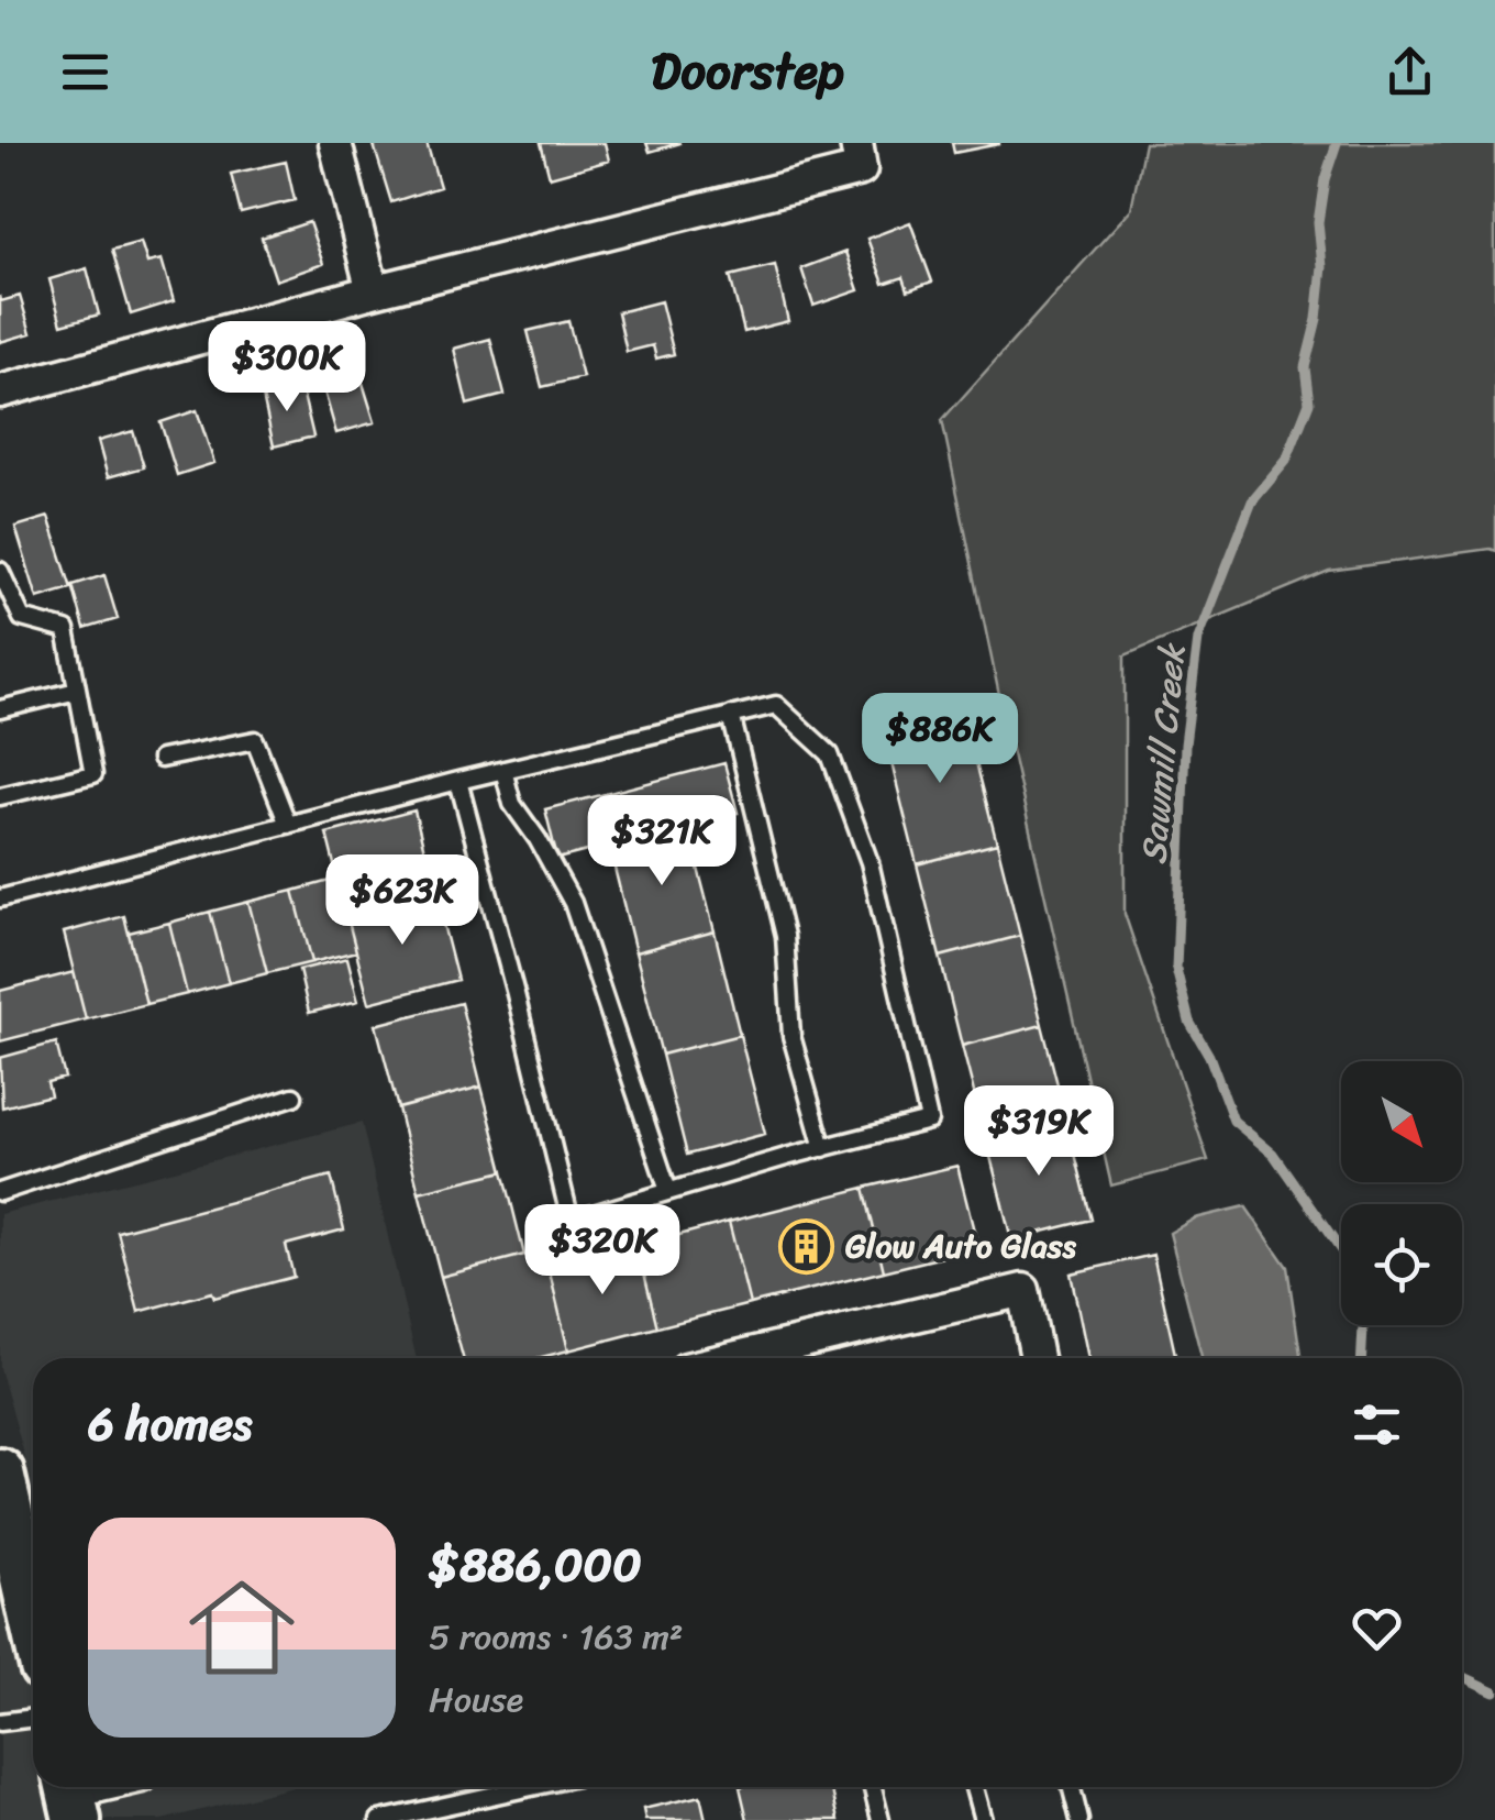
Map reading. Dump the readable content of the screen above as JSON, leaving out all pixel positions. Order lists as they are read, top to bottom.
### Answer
{
  "water": ["Sawmill Creek"],
  "places": {
    "building": ["Glow Auto Glass"]
  },
  "north": "bottom right",
  "page": {
    "header": "Doorstep",
    "price": [
      "$300K",
      "$886K",
      "$321K",
      "$623K",
      "$319K",
      "$320K"
    ],
    "heading": "6 homes",
    "list": [
      {
        "name": "$886,000",
        "note": "5 rooms · 163 m² · House"
      }
    ]
  }
}
